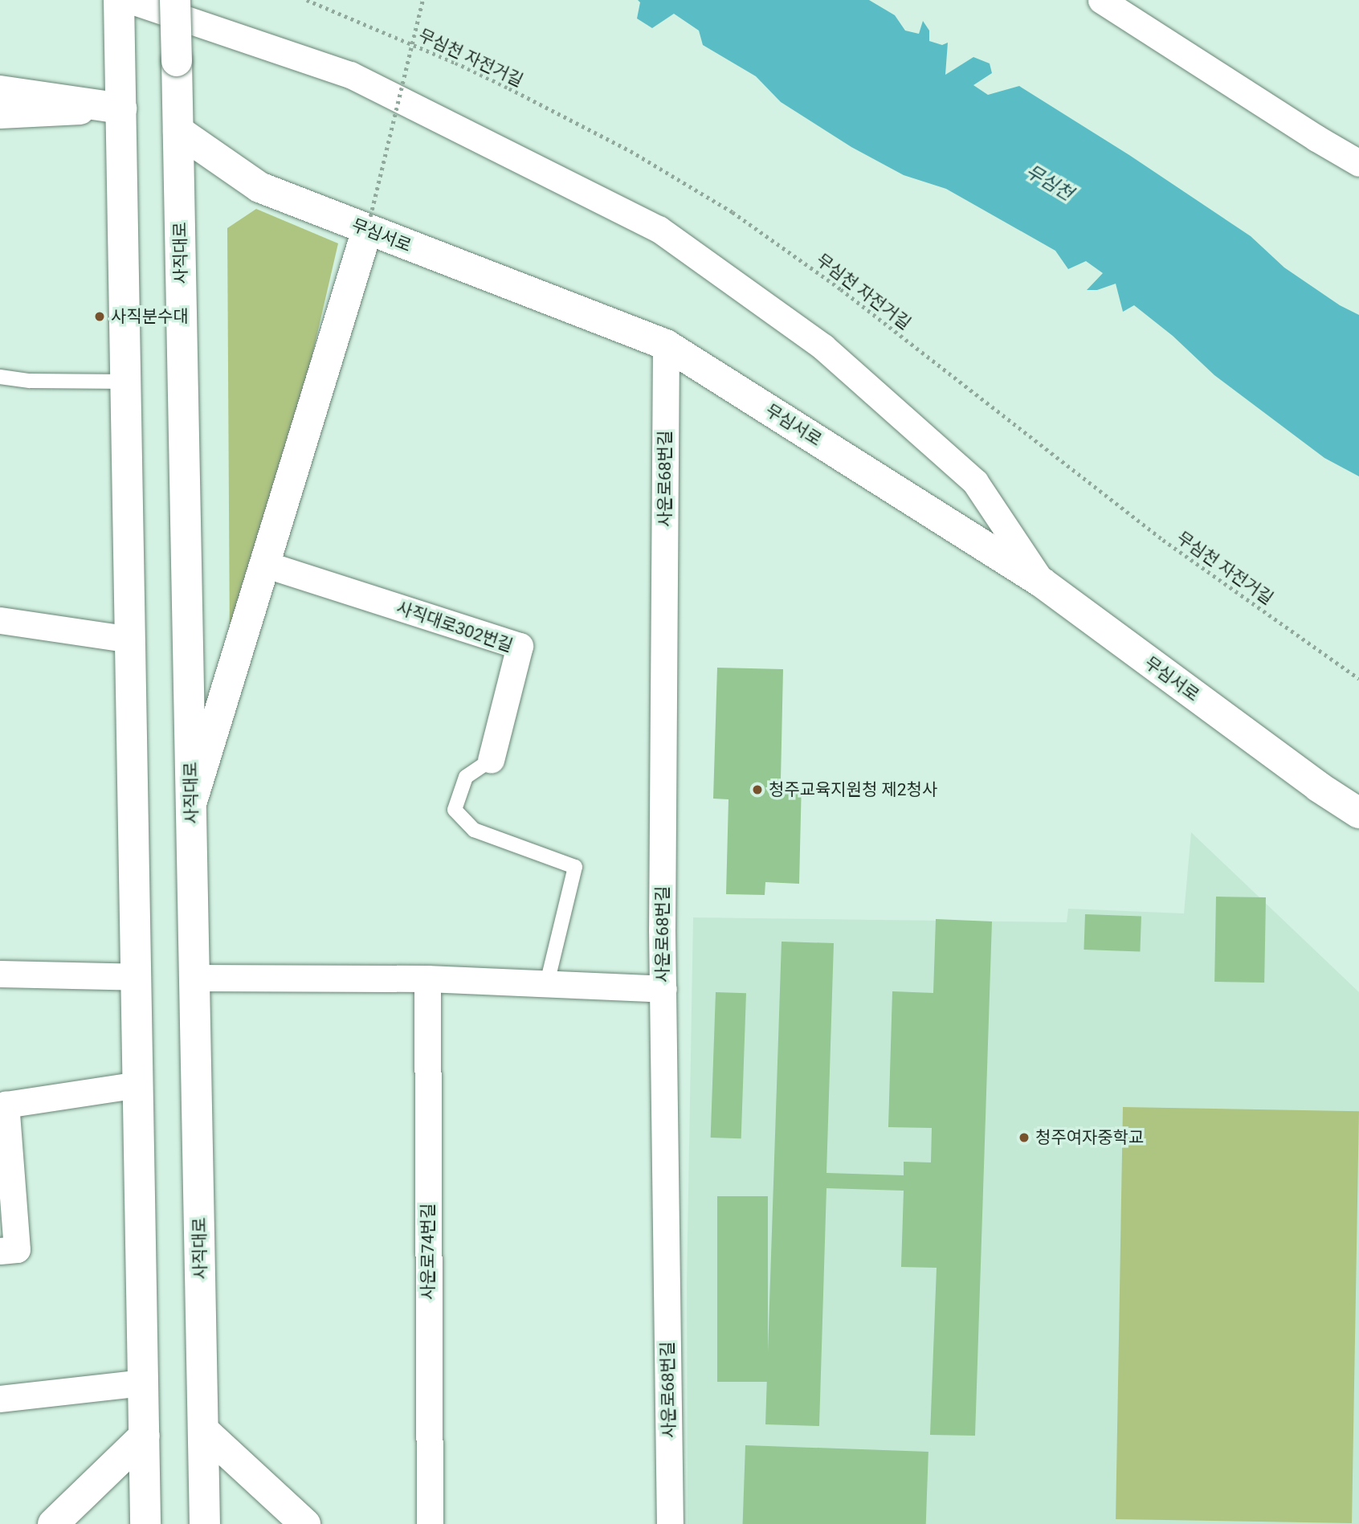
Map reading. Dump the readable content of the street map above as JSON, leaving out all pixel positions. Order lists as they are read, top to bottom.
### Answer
{
  "streets": {
    "main road": ["무심서로", "사직대로"],
    "street": ["사운로68번길", "사직대로302번길", "사운로74번길"],
    "path": ["무심천 자전거길"]
  },
  "crossings": [
    ["무심서로", "사직대로"],
    ["무심서로", "사운로68번길"]
  ],
  "water": ["무심천"],
  "places": ["사직분수대", "청주교육지원청 제2청사", "청주여자중학교"]
}
